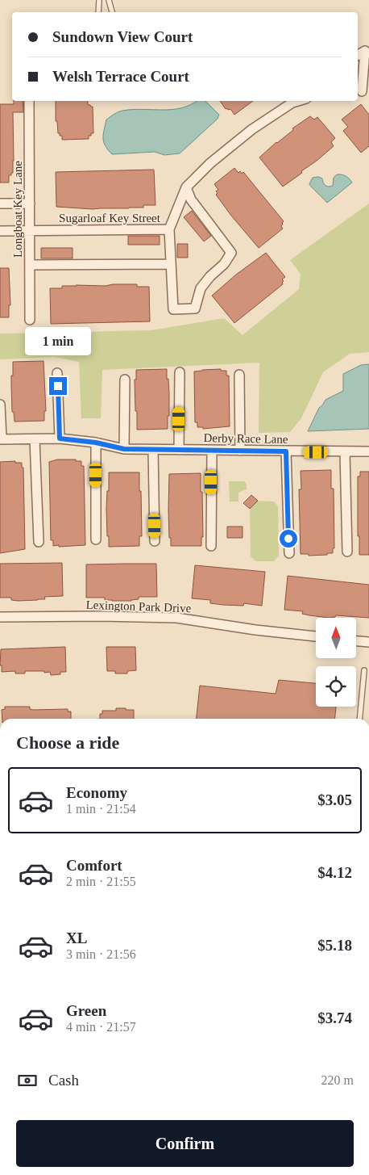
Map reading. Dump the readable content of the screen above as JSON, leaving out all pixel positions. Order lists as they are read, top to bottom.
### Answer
{
  "streets": {
    "street": [
      "Longboat Key Lane",
      "Sugarloaf Key Street",
      "Derby Race Lane",
      "Lexington Park Drive"
    ]
  },
  "crossings": [
    ["Longboat Key Lane", "Sugarloaf Key Street"]
  ],
  "north": "top",
  "page": {
    "banner": ["Sundown View Court", "Welsh Terrace Court"],
    "bubble": "1 min",
    "heading": "Choose a ride",
    "list": [
      {
        "name": "Economy",
        "note": "1 min · 21:54",
        "value": "$3.05"
      },
      {
        "name": "Comfort",
        "note": "2 min · 21:55",
        "value": "$4.12"
      },
      {
        "name": "XL",
        "note": "3 min · 21:56",
        "value": "$5.18"
      },
      {
        "name": "Green",
        "note": "4 min · 21:57",
        "value": "$3.74"
      }
    ],
    "pay": ["Cash", "220 m"],
    "buttons": "Confirm"
  }
}
